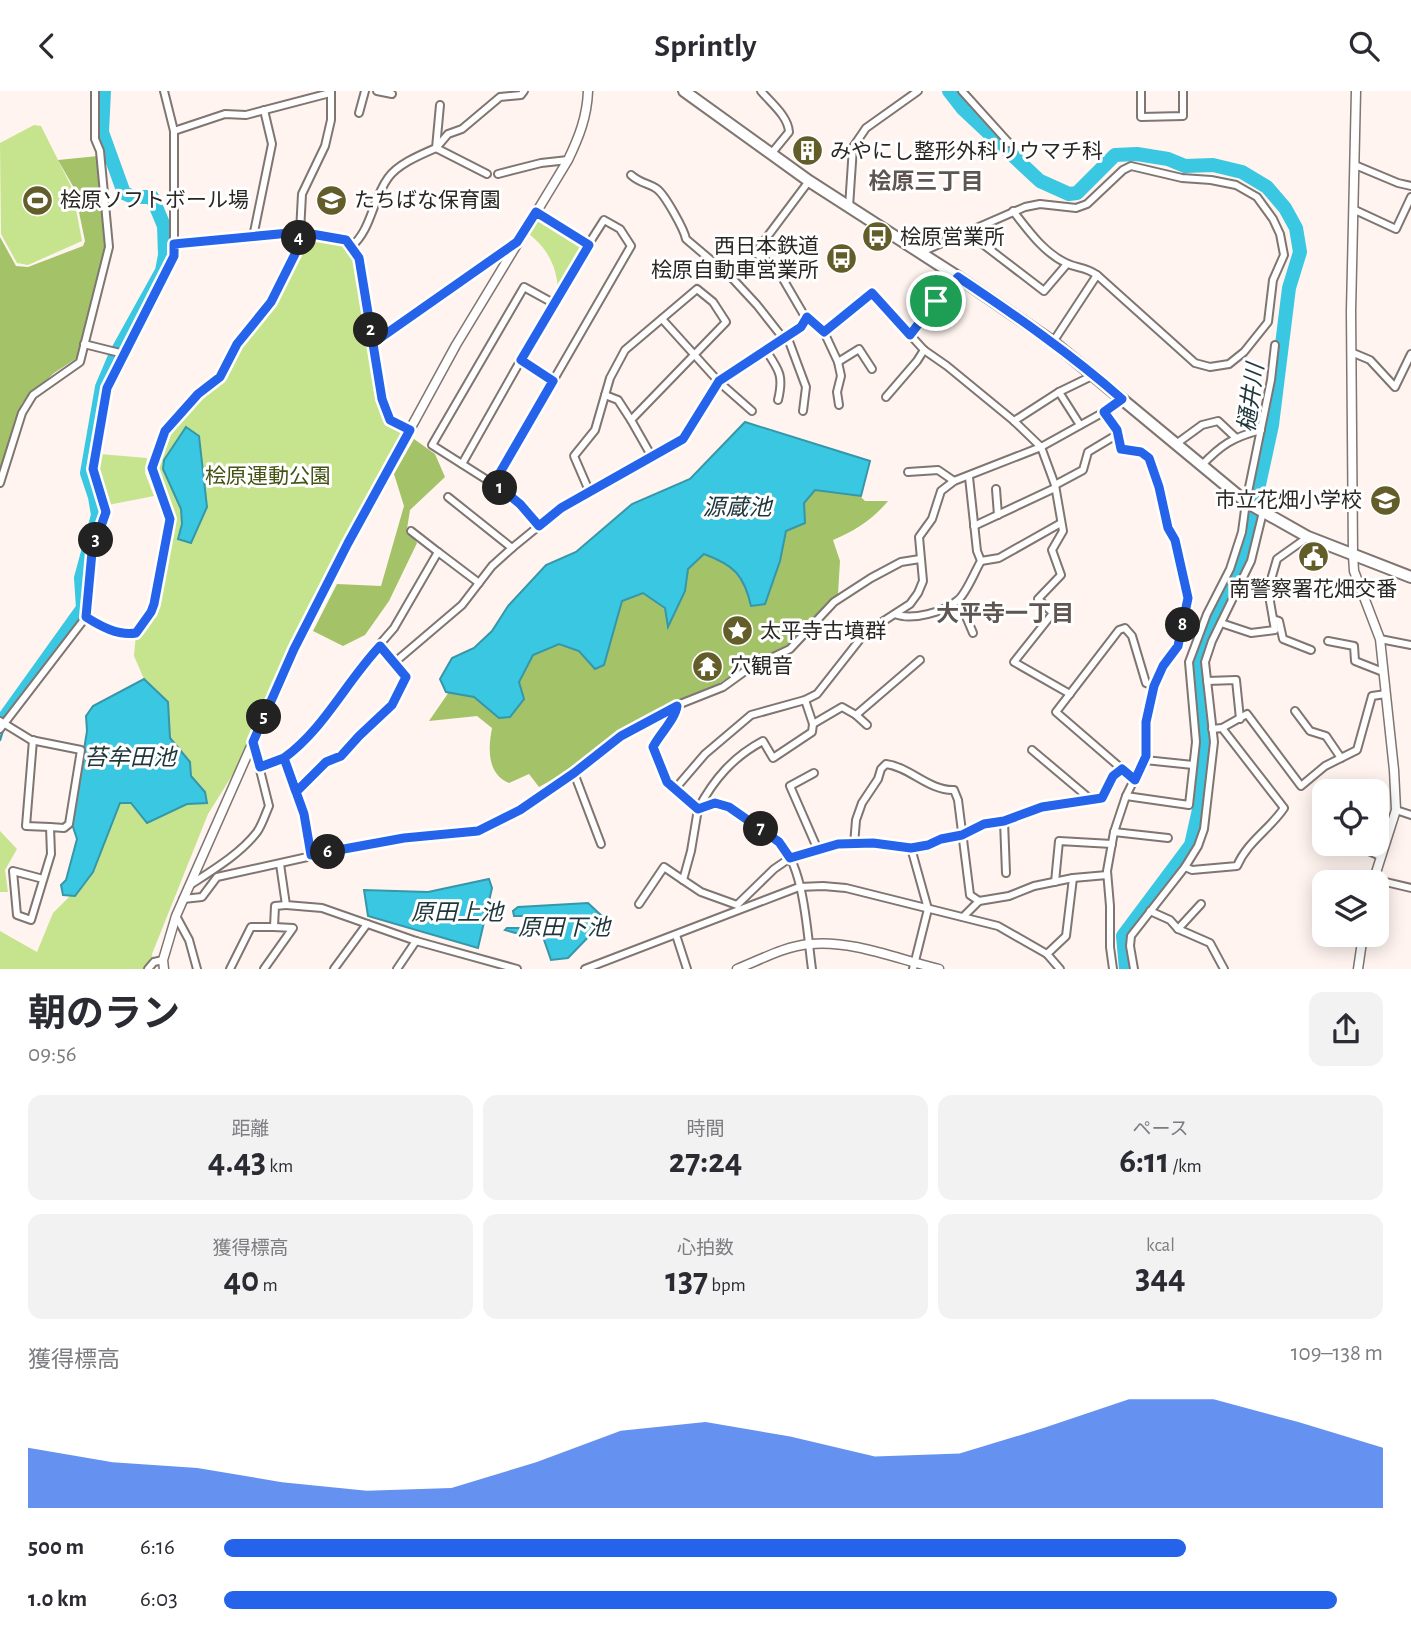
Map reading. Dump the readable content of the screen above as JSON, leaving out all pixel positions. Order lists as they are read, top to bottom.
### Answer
{
  "districts": ["桧原三丁目", "大平寺一丁目"],
  "water": [
    "樋井川",
    "源蔵池",
    "苔牟田池",
    "原田上池",
    "原田下池"
  ],
  "parks": ["桧原運動公園"],
  "places": {
    "building": ["みやにし整形外科リウマチ科"],
    "sports": ["桧原ソフトボール場"],
    "school or university": ["たちばな保育園", "市立花畑小学校"],
    "bus stop": ["桧原営業所", "西日本鉄道 桧原自動車営業所"],
    "public building": ["南警察署花畑交番"],
    "place": ["太平寺古墳群"],
    "temple": ["穴観音"]
  },
  "page": {
    "header": "Sprintly",
    "pins": [
      "4",
      "2",
      "1",
      "3",
      "8",
      "5",
      "7",
      "6"
    ],
    "heading": ["朝のラン", "09:56"],
    "stats": [
      ["距離", "4.43 km"],
      ["時間", "27:24"],
      ["ペース", "6:11 /km"],
      ["獲得標高", "40 m"],
      ["心拍数", "137 bpm"],
      ["kcal", "344"]
    ],
    "chart": ["獲得標高", "109–138 m"],
    "list": [
      {
        "name": "500 m",
        "note": "6:16"
      },
      {
        "name": "1.0 km",
        "note": "6:03"
      }
    ]
  }
}
